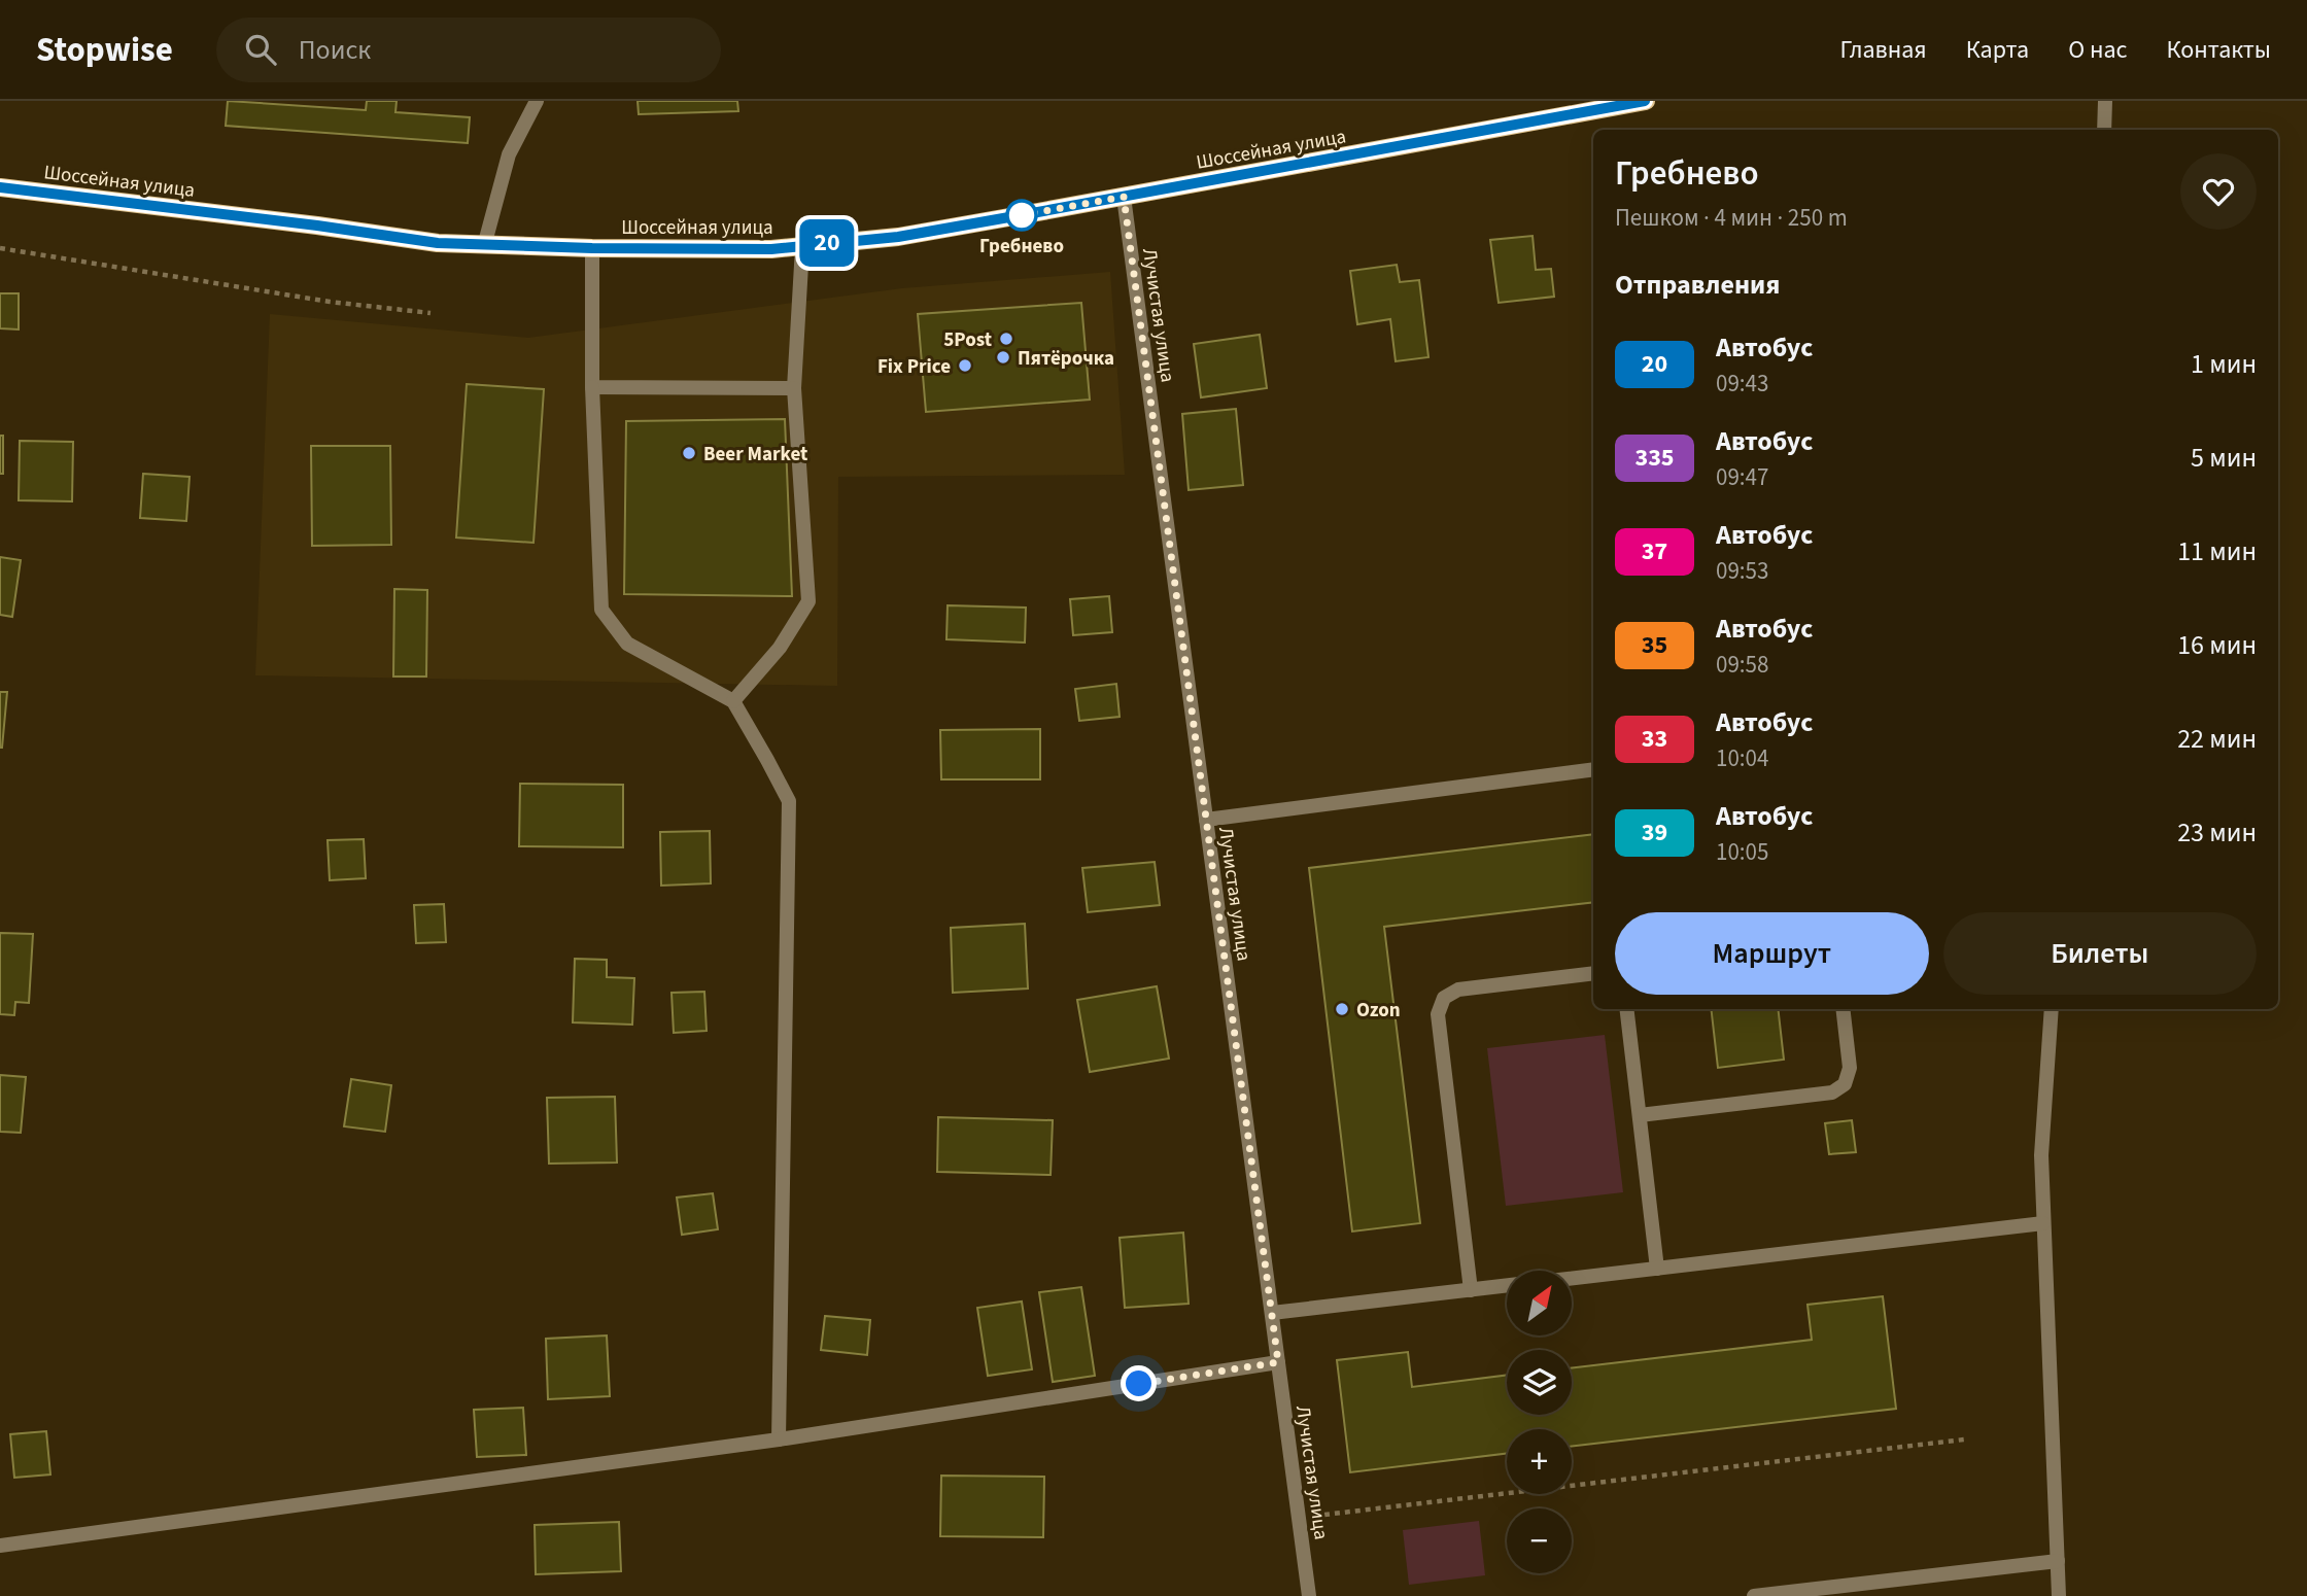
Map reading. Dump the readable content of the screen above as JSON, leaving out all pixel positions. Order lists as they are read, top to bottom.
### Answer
{
  "streets": {
    "main road": ["Шоссейная улица"],
    "street": ["Лучистая улица"]
  },
  "crossings": [
    ["Шоссейная улица", "Лучистая улица"]
  ],
  "places": [
    "Гребнево",
    "5Post",
    "Пятёрочка",
    "Fix Price",
    "Beer Market",
    "Ozon"
  ],
  "lines": ["bus line 20"],
  "north": "top right",
  "page": {
    "header": "Stopwise",
    "search": "Поиск",
    "nav": [
      "Главная",
      "Карта",
      "О нас",
      "Контакты"
    ],
    "on_map": "20",
    "heading": [
      ["Гребнево", "Пешком · 4 мин · 250 m"],
      "Отправления"
    ],
    "list": [
      {
        "mark": "20",
        "name": "Автобус",
        "note": "09:43",
        "value": "1 мин"
      },
      {
        "mark": "335",
        "name": "Автобус",
        "note": "09:47",
        "value": "5 мин"
      },
      {
        "mark": "37",
        "name": "Автобус",
        "note": "09:53",
        "value": "11 мин"
      },
      {
        "mark": "35",
        "name": "Автобус",
        "note": "09:58",
        "value": "16 мин"
      },
      {
        "mark": "33",
        "name": "Автобус",
        "note": "10:04",
        "value": "22 мин"
      },
      {
        "mark": "39",
        "name": "Автобус",
        "note": "10:05",
        "value": "23 мин"
      }
    ],
    "buttons": ["Маршрут", "Билеты"],
    "map_buttons": ["+", "−"]
  }
}
